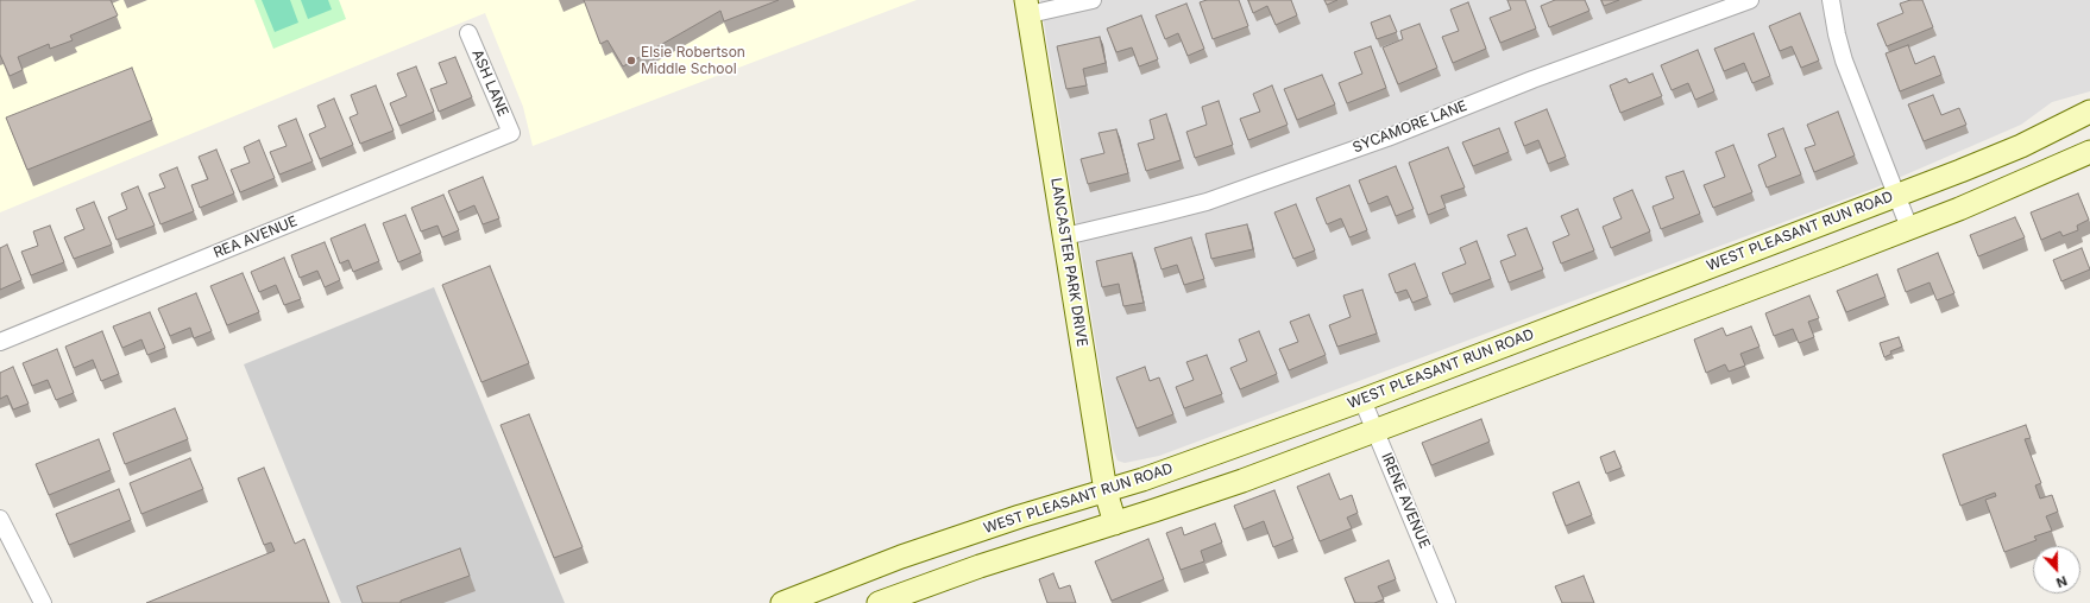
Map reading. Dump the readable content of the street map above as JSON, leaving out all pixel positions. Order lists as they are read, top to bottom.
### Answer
{
  "streets": {
    "main road": ["WEST PLEASANT RUN ROAD", "LANCASTER PARK DRIVE"],
    "street": [
      "ASH LANE",
      "SYCAMORE LANE",
      "REA AVENUE",
      "IRENE AVENUE"
    ]
  },
  "crossings": [
    ["ASH LANE", "REA AVENUE"],
    ["SYCAMORE LANE", "LANCASTER PARK DRIVE"],
    ["WEST PLEASANT RUN ROAD", "LANCASTER PARK DRIVE"],
    ["WEST PLEASANT RUN ROAD", "IRENE AVENUE"]
  ],
  "places": ["Elsie Robertson Middle School"],
  "north": "bottom"
}
